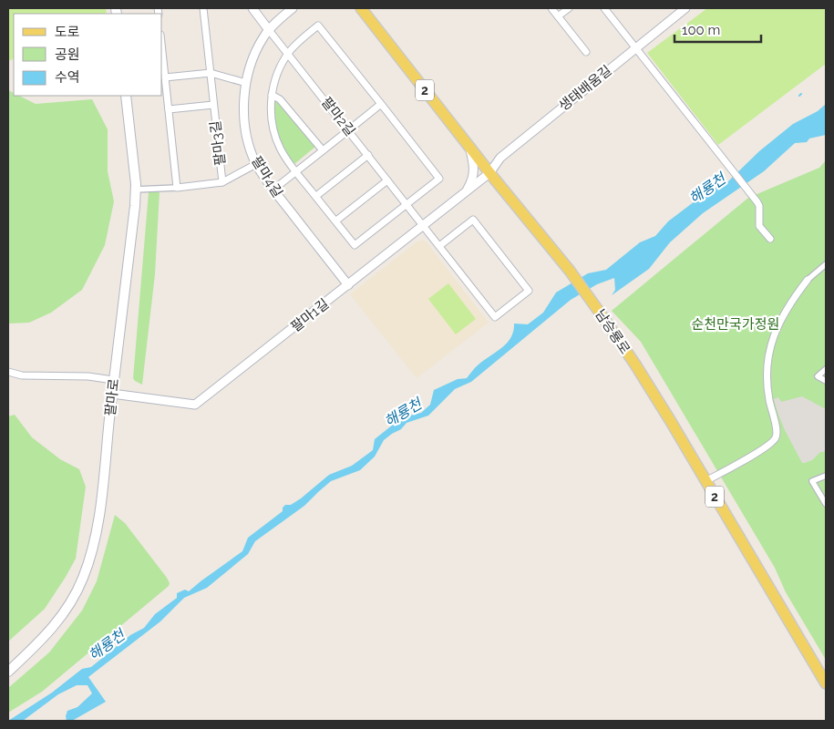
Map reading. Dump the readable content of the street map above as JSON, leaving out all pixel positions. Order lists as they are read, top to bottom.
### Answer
{
  "streets": {
    "main road": ["2", "남승룡로", "팔마로"],
    "street": [
      "생태배움길",
      "팔마2길",
      "팔마3길",
      "팔마4길",
      "팔마1길"
    ]
  },
  "crossings": [
    ["생태배움길", "팔마1길"],
    ["생태배움길", "남승룡로"],
    ["팔마2길", "팔마4길"],
    ["팔마2길", "팔마1길"],
    ["팔마4길", "팔마1길"],
    ["팔마1길", "남승룡로"],
    ["팔마1길", "팔마로"]
  ],
  "water": ["해룡천"],
  "parks": ["순천만국가정원"],
  "legend": ["도로", "공원", "수역"],
  "scale_bar": "100 m"
}
